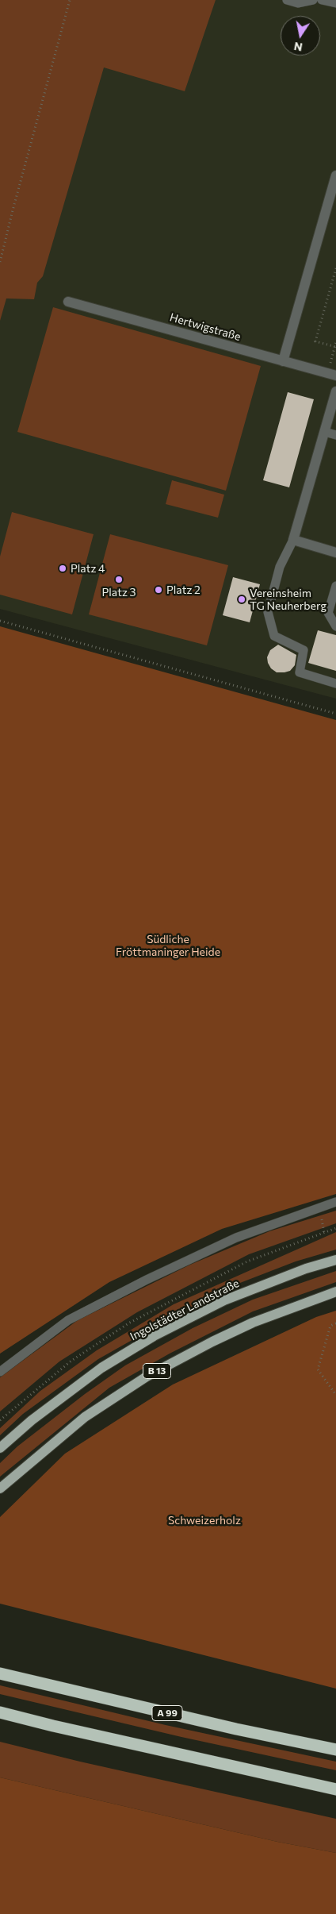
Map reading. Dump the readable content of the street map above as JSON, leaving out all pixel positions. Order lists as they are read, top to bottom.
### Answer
{
  "streets": {
    "highway": ["A 99"],
    "main road": ["Ingolstädter Landstraße", "B 13"],
    "street": ["Hertwigstraße"]
  },
  "parks": ["Südliche Fröttmaninger Heide", "Schweizerholz"],
  "places": [
    "Platz 4",
    "Platz 3",
    "Platz 2",
    "Vereinsheim TG Neuherberg"
  ],
  "north": "bottom"
}
